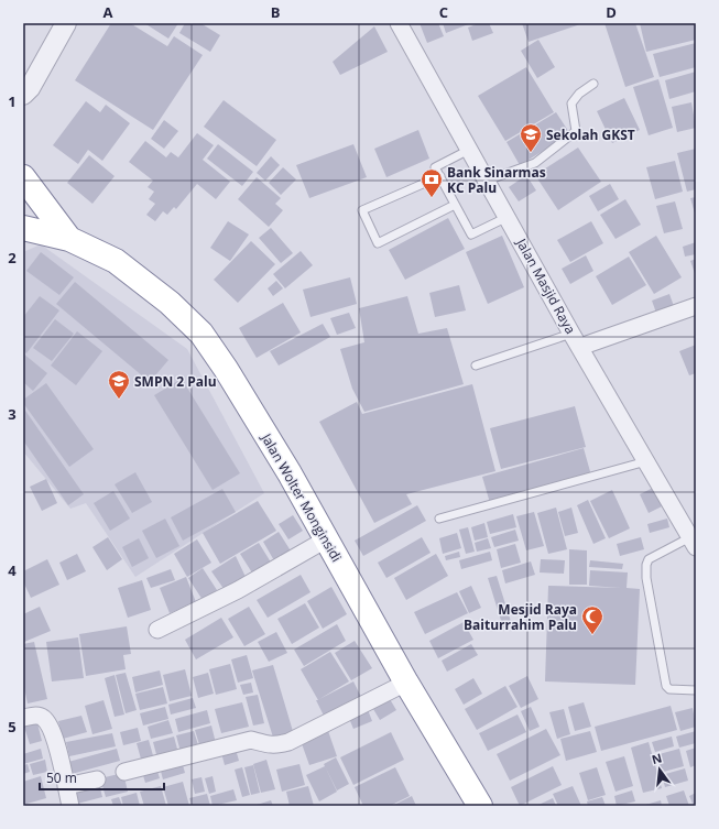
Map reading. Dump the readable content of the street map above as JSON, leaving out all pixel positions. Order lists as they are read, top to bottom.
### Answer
{
  "streets": {
    "highway": ["Jalan Wolter Monginsidi"],
    "street": ["Jalan Masjid Raya"]
  },
  "places": {
    "school or university": ["Sekolah GKST", "SMPN 2 Palu"],
    "bank": ["Bank Sinarmas KC Palu"],
    "mosque": ["Mesjid Raya Baiturrahim Palu"]
  },
  "scale_bar": "50 m",
  "north": "top",
  "grid": {
    "columns": [
      "A",
      "B",
      "C",
      "D"
    ],
    "rows": [
      "1",
      "2",
      "3",
      "4",
      "5"
    ]
  }
}
